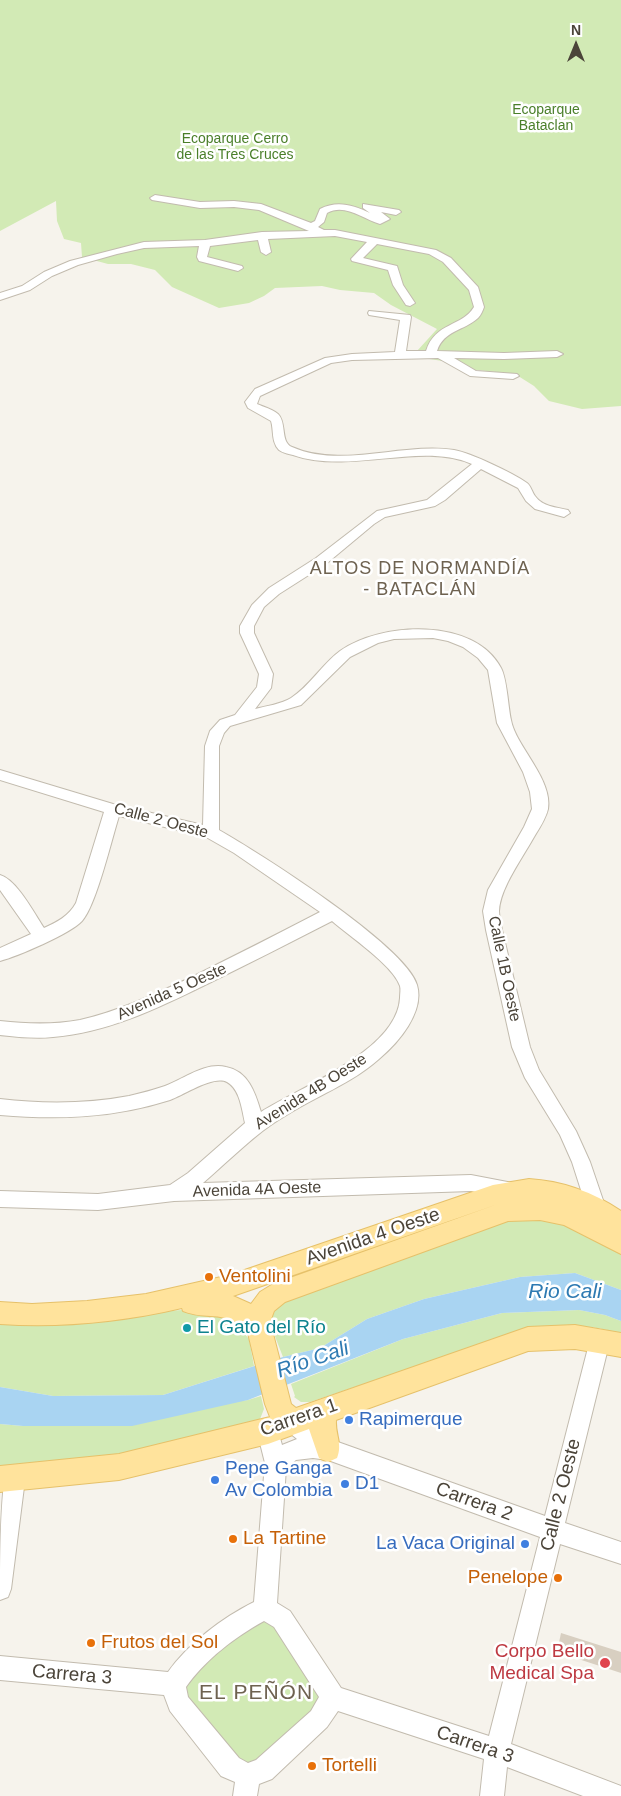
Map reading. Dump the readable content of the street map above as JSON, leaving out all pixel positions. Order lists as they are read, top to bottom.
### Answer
{
  "streets": {
    "main road": ["Avenida 4 Oeste", "Carrera 1"],
    "street": [
      "Calle 2 Oeste",
      "Calle 1B Oeste",
      "Avenida 5 Oeste",
      "Avenida 4B Oeste",
      "Avenida 4A Oeste",
      "Carrera 2",
      "Carrera 3"
    ]
  },
  "crossings": [
    ["Calle 2 Oeste", "Avenida 5 Oeste"],
    ["Calle 2 Oeste", "Avenida 4B Oeste"],
    ["Calle 2 Oeste", "Carrera 1"],
    ["Calle 2 Oeste", "Carrera 2"],
    ["Calle 2 Oeste", "Carrera 3"],
    ["Calle 1B Oeste", "Avenida 4 Oeste"],
    ["Avenida 5 Oeste", "Avenida 4B Oeste"],
    ["Avenida 4B Oeste", "Avenida 4A Oeste"],
    ["Avenida 4A Oeste", "Avenida 4 Oeste"],
    ["Carrera 1", "Carrera 2"]
  ],
  "districts": ["ALTOS DE NORMANDÍA - BATACLÁN", "EL PEÑÓN"],
  "water": ["Rio Cali", "Río Cali"],
  "parks": ["Ecoparque Bataclan", "Ecoparque Cerro de las Tres Cruces"],
  "places": [
    "Ventolini",
    "El Gato del Río",
    "Rapimerque",
    "Pepe Ganga Av Colombia",
    "D1",
    "La Tartine",
    "La Vaca Original",
    "Penelope",
    "Frutos del Sol",
    "Corpo Bello Medical Spa",
    "Tortelli"
  ],
  "north": "top"
}
